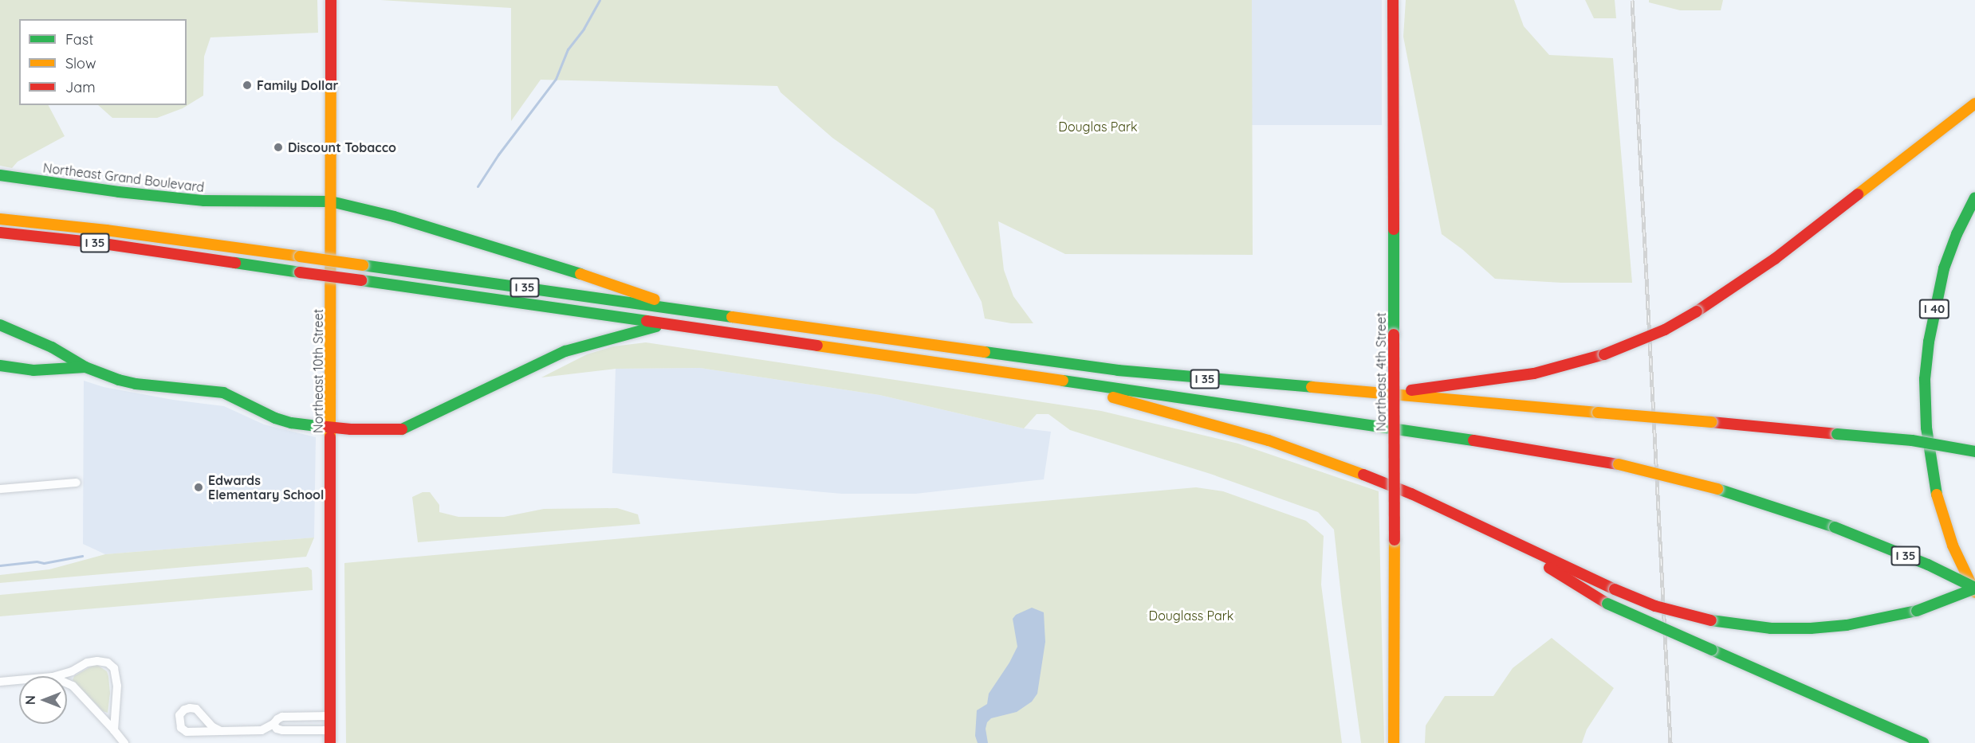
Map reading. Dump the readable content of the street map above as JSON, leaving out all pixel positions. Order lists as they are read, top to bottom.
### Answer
{
  "streets": {
    "main road": [
      "Northeast Grand Boulevard",
      "I 35",
      "I 40",
      "Northeast 10th Street",
      "Northeast 4th Street"
    ]
  },
  "crossings": [
    ["Northeast Grand Boulevard", "I 35"],
    ["Northeast Grand Boulevard", "Northeast 10th Street"]
  ],
  "parks": ["Douglas Park", "Douglass Park"],
  "places": ["Family Dollar", "Discount Tobacco", "Edwards Elementary School"],
  "legend": ["Fast", "Slow", "Jam"],
  "north": "left"
}
